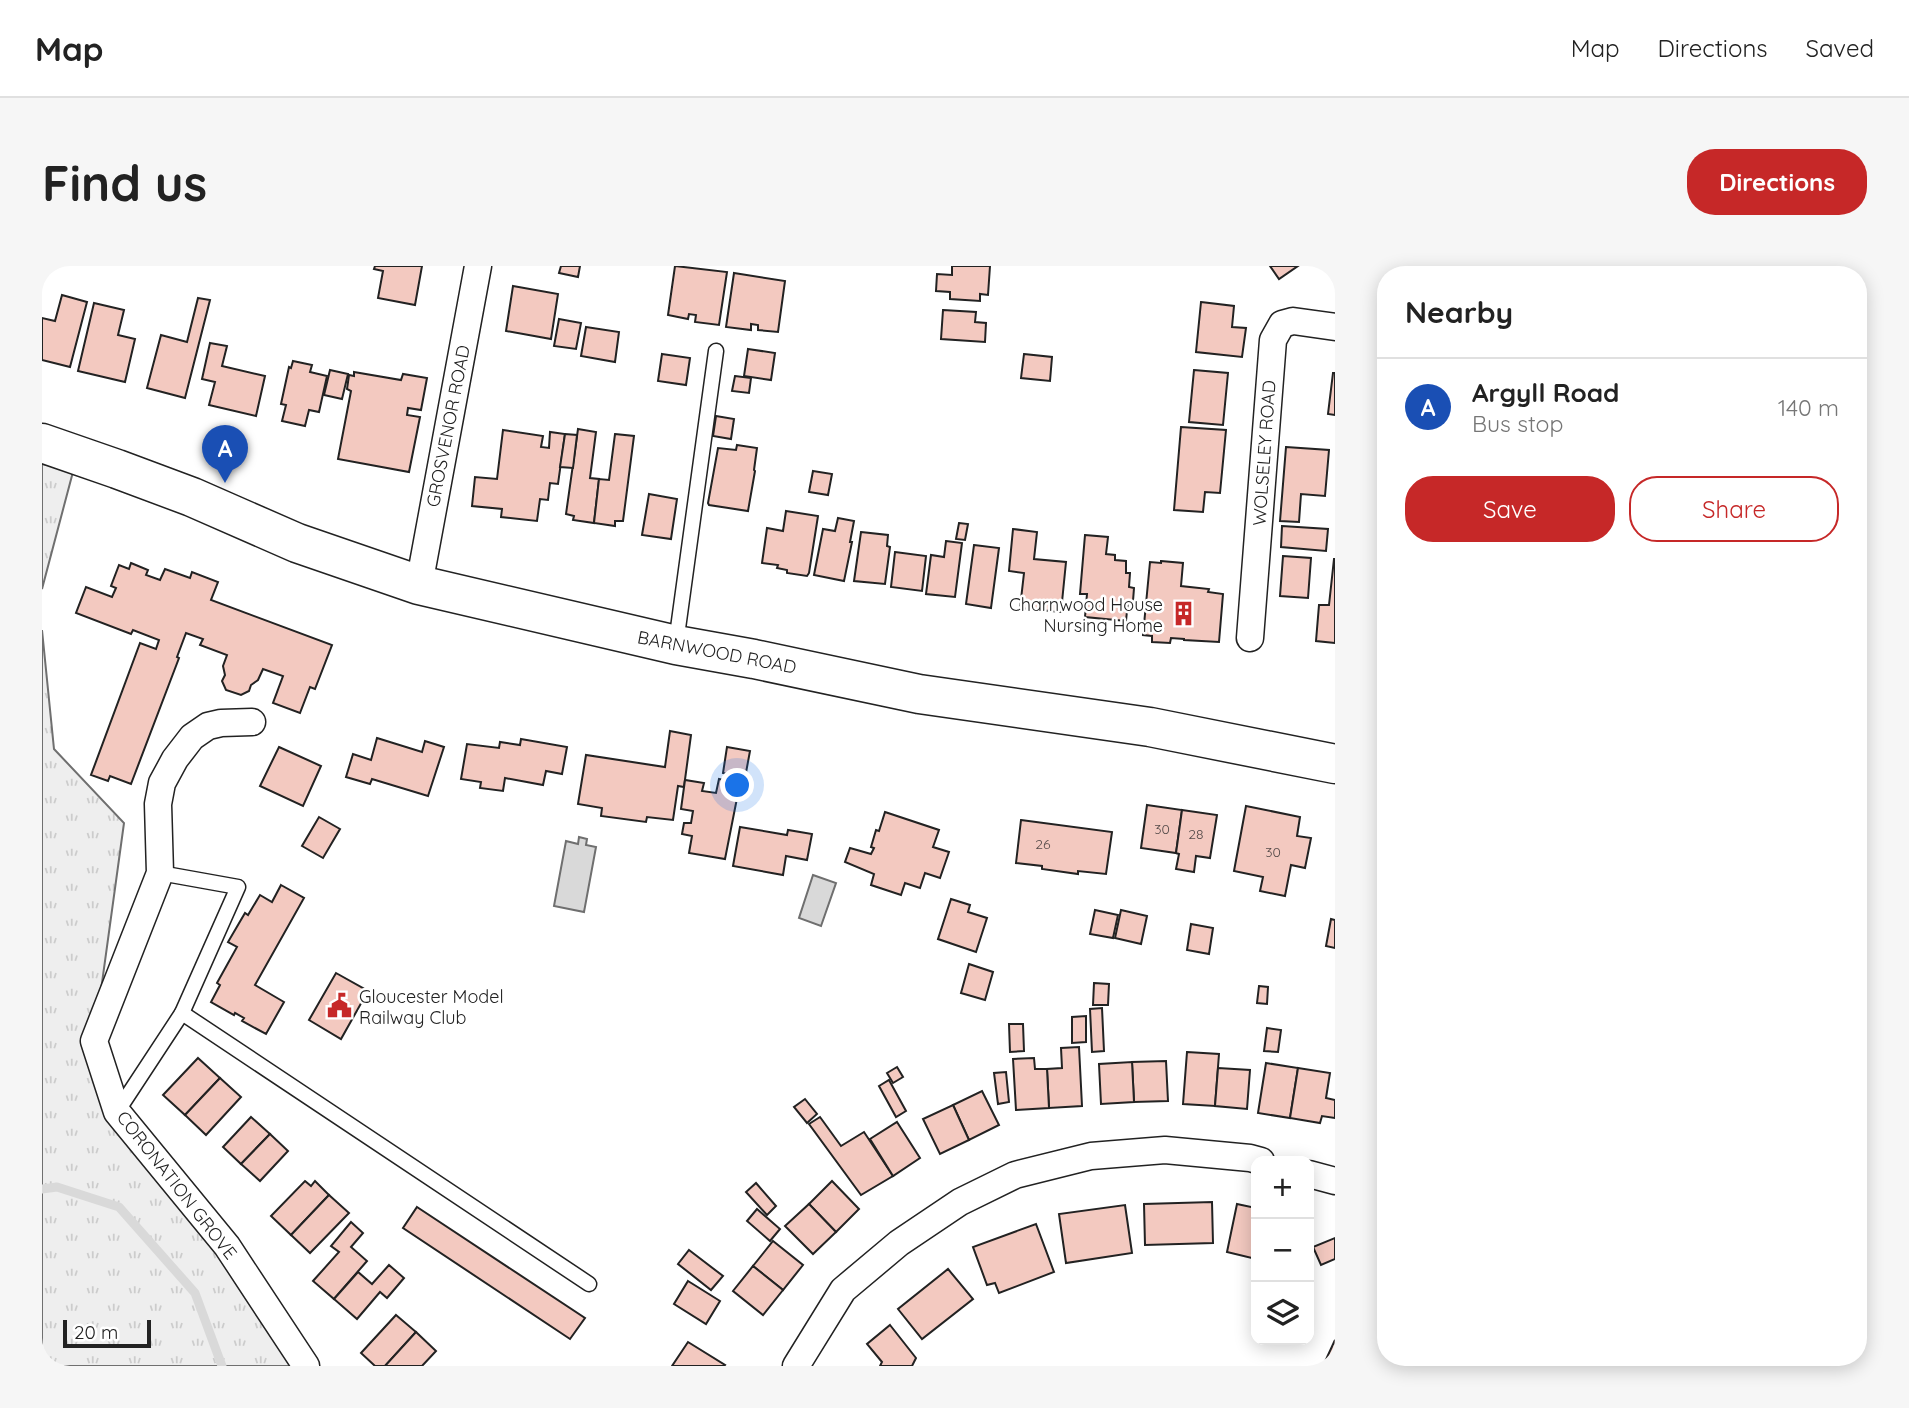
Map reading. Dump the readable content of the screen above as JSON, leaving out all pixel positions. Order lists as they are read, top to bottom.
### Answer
{
  "streets": {
    "main road": ["BARNWOOD ROAD"],
    "street": ["GROSVENOR ROAD", "WOLSELEY ROAD", "CORONATION GROVE"]
  },
  "crossings": [
    ["GROSVENOR ROAD", "BARNWOOD ROAD"]
  ],
  "places": {
    "building": ["Charnwood House Nursing Home"],
    "public building": ["Gloucester Model Railway Club"]
  },
  "house_numbers": [
    "30",
    "28",
    "26",
    "30"
  ],
  "scale_bar": "20 m",
  "page": {
    "header": "Map",
    "nav": ["Map", "Directions", "Saved"],
    "buttons": [
      "Directions",
      ["Save", "Share"]
    ],
    "title": "Find us",
    "heading": "Nearby",
    "list": [
      {
        "mark": "A",
        "name": "Argyll Road",
        "note": "Bus stop",
        "value": "140 m"
      }
    ],
    "pins": "A",
    "map_buttons": ["+", "−"],
    "scale": "20 m"
  }
}
